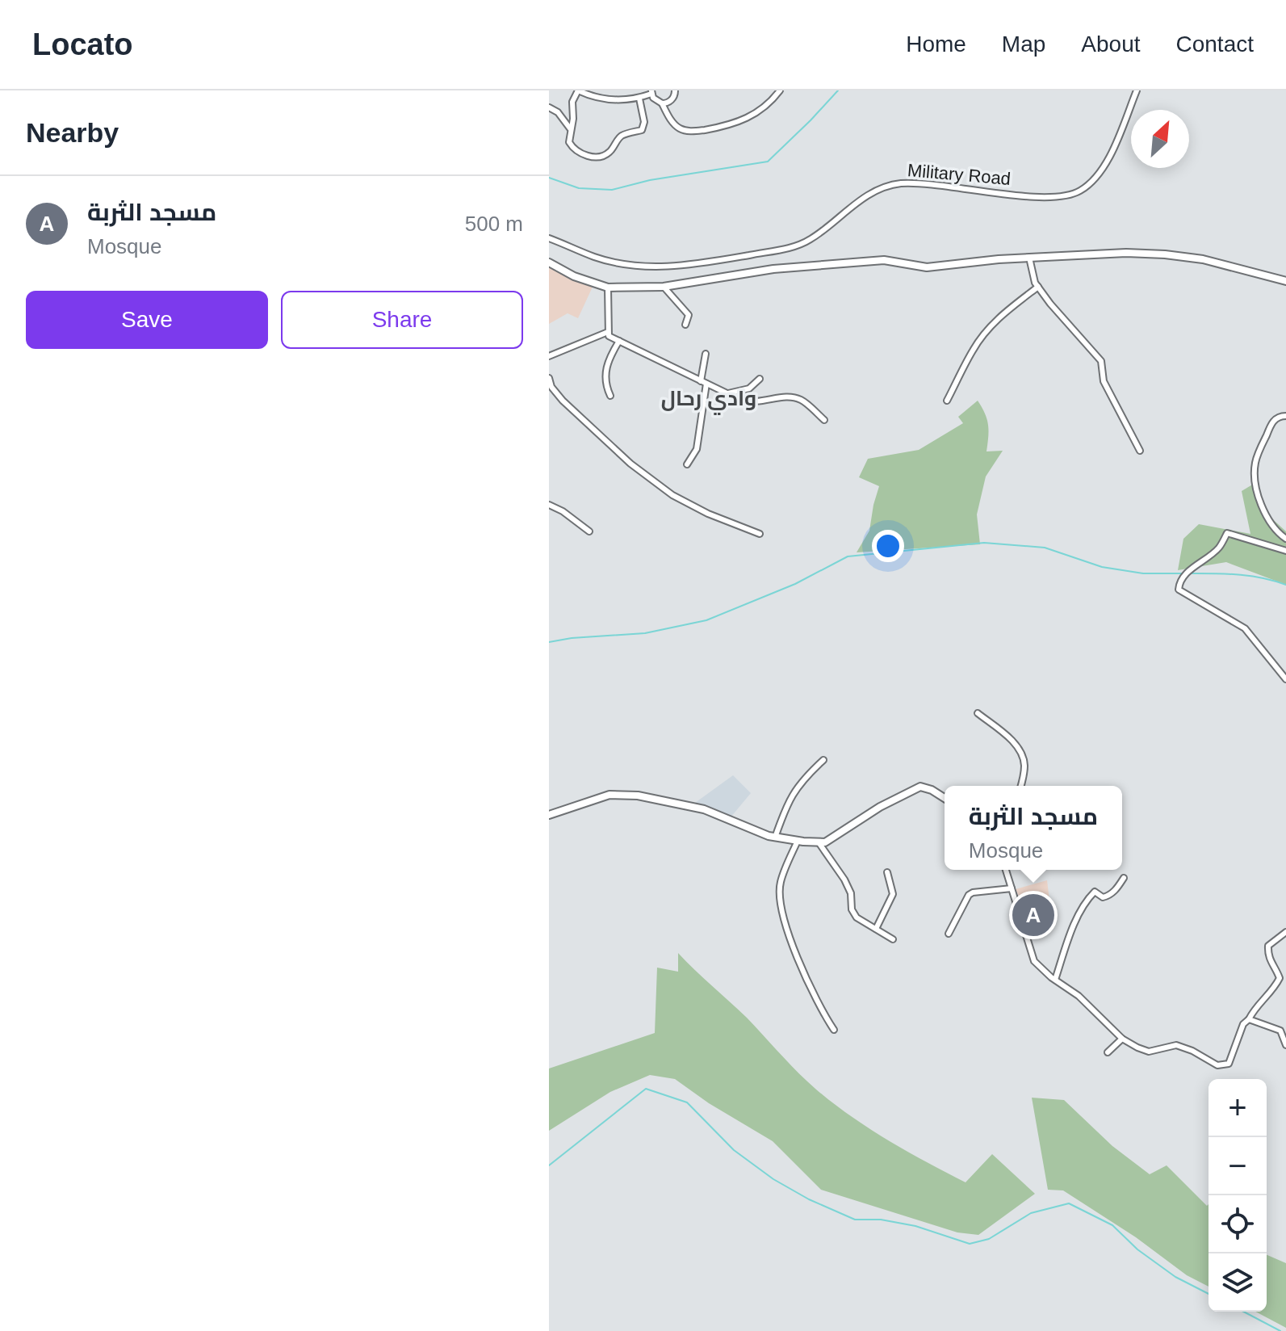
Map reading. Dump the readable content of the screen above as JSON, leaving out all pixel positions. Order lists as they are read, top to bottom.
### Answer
{
  "streets": {
    "street": ["Military Road"]
  },
  "districts": ["وادي رحال"],
  "north": "top right",
  "page": {
    "header": "Locato",
    "nav": [
      "Home",
      "Map",
      "About",
      "Contact"
    ],
    "heading": "Nearby",
    "list": [
      {
        "mark": "A",
        "name": "مسجد الثربة",
        "note": "Mosque",
        "value": "500 m"
      }
    ],
    "buttons": ["Save", "Share"],
    "popup": ["مسجد الثربة", "Mosque"],
    "pins": "A",
    "map_buttons": ["+", "−"]
  }
}
